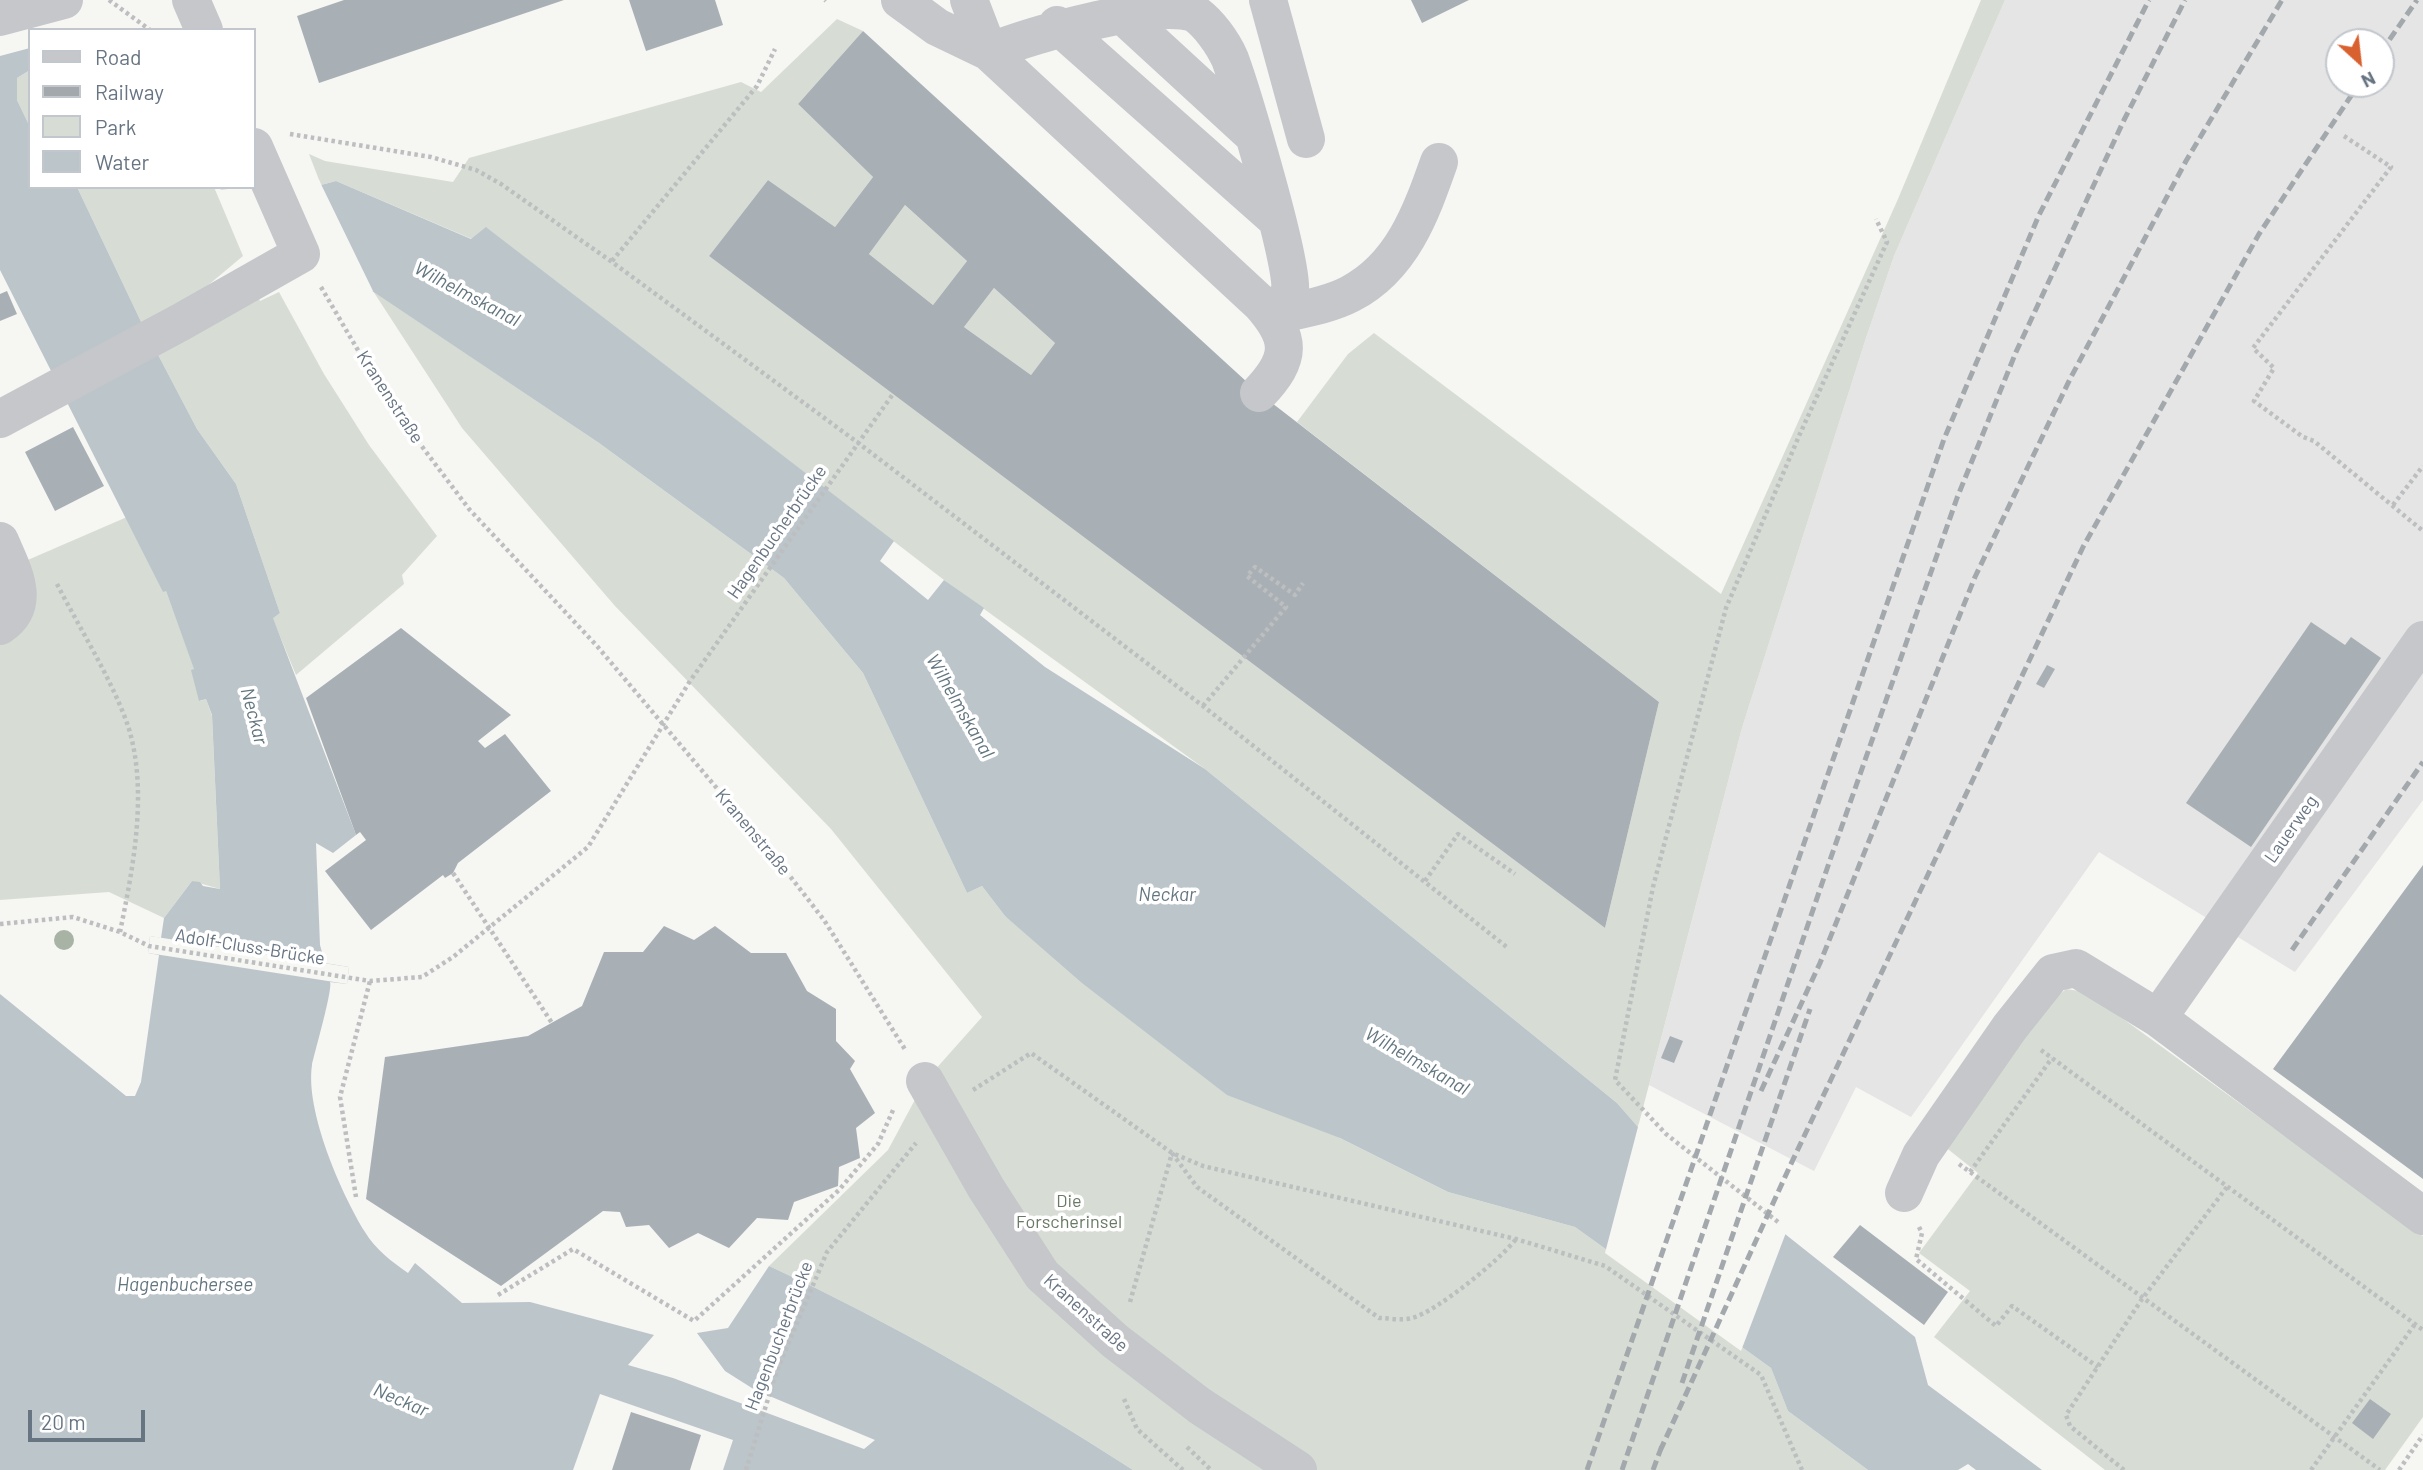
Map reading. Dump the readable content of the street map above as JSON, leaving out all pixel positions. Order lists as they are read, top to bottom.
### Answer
{
  "streets": {
    "street": ["Kranenstraße", "Lauerweg"],
    "path": ["Hagenbucherbrücke", "Adolf-Cluss-Brücke"]
  },
  "crossings": [
    ["Kranenstraße", "Hagenbucherbrücke"],
    ["Hagenbucherbrücke", "Adolf-Cluss-Brücke"]
  ],
  "water": ["Wilhelmskanal", "Neckar", "Hagenbuchersee"],
  "parks": ["Die Forscherinsel"],
  "legend": [
    "Road",
    "Railway",
    "Park",
    "Water"
  ],
  "scale_bar": "20 m",
  "north": "bottom right"
}
